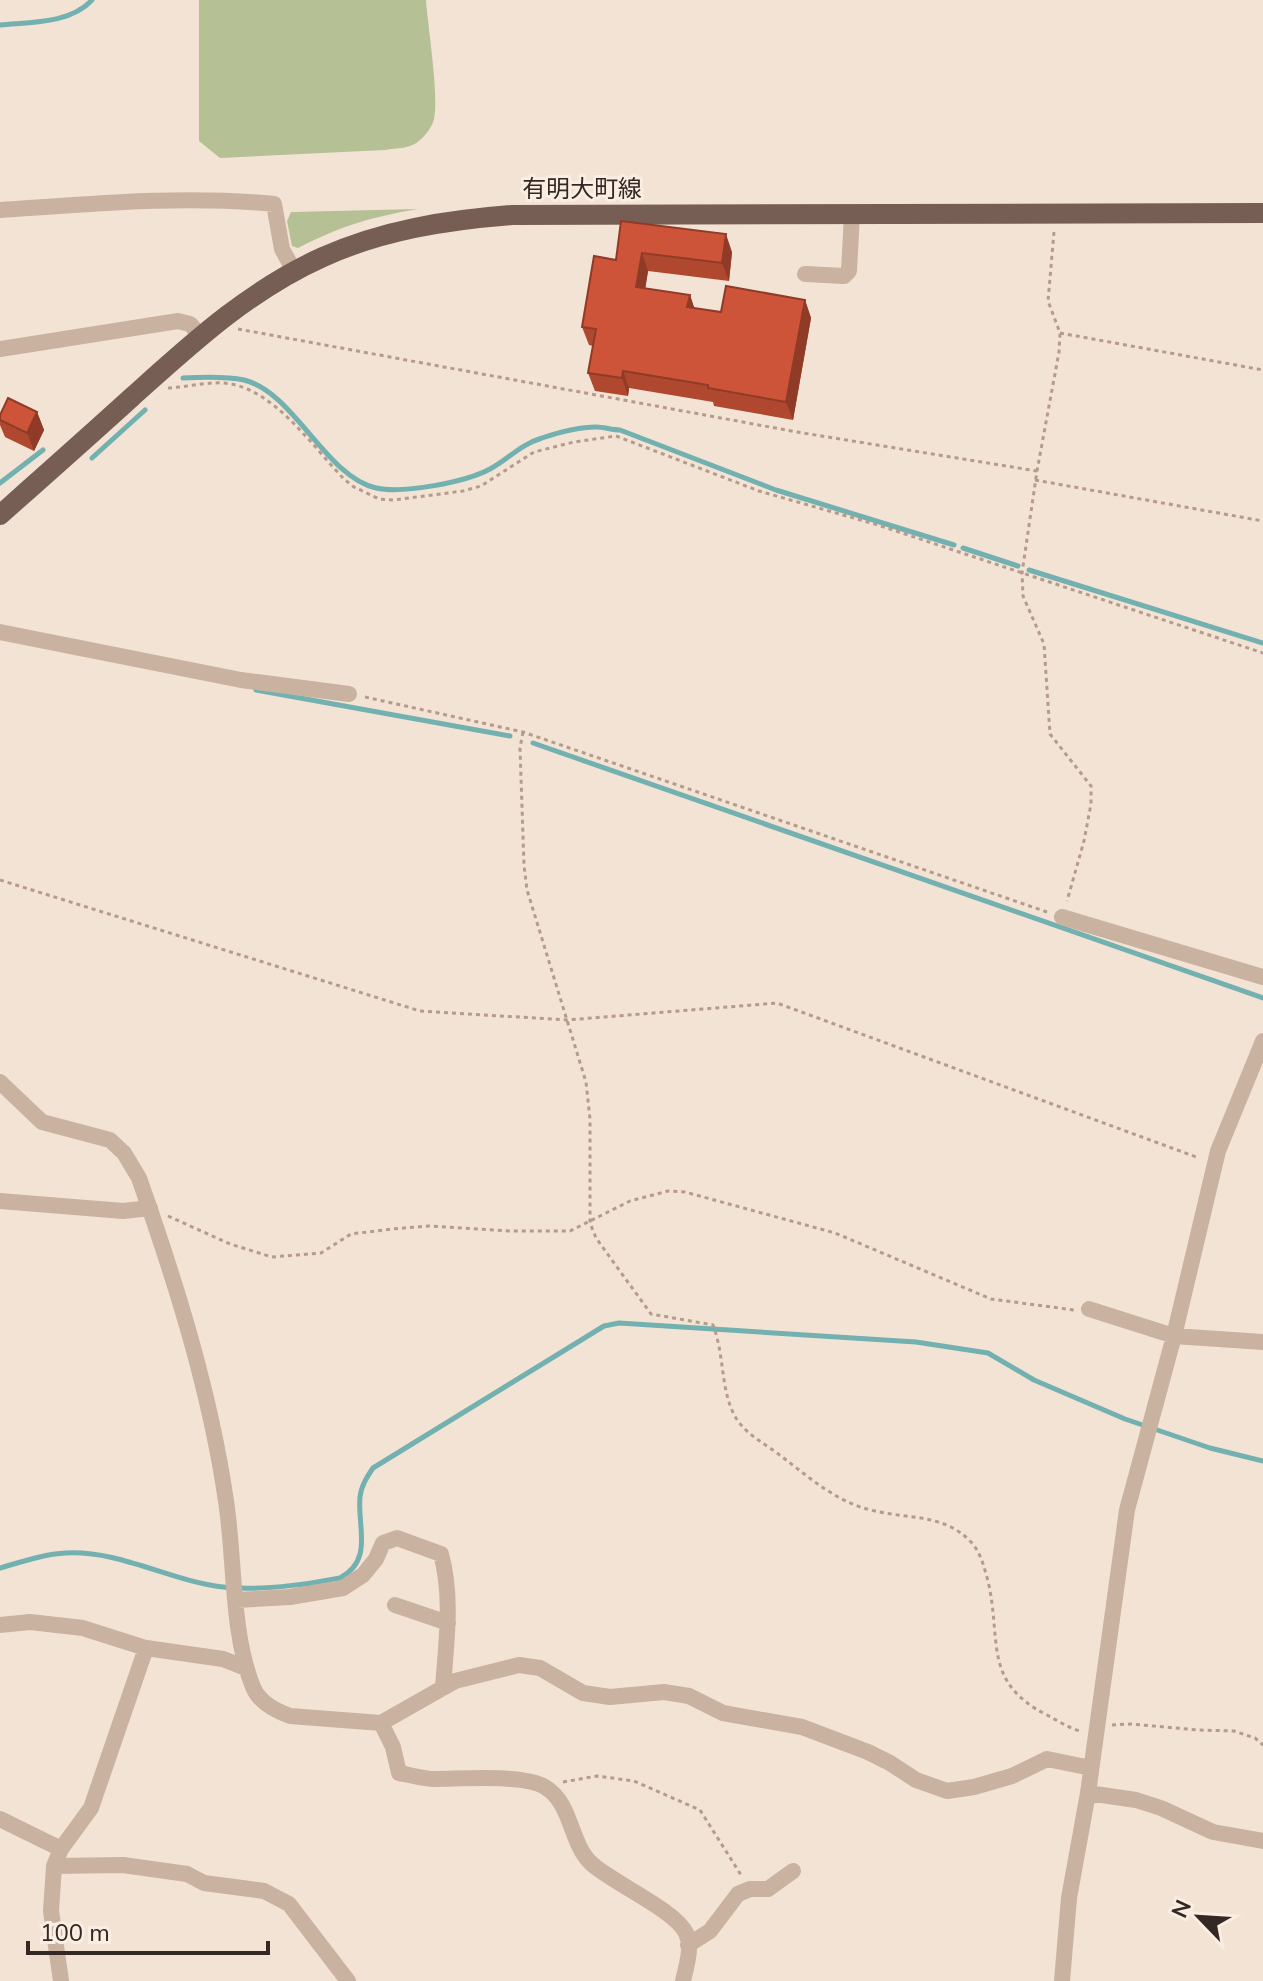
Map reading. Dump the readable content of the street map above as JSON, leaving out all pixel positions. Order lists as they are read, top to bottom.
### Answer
{
  "streets": {
    "main road": ["有明大町線"]
  },
  "scale_bar": "100 m",
  "north": "top left"
}
